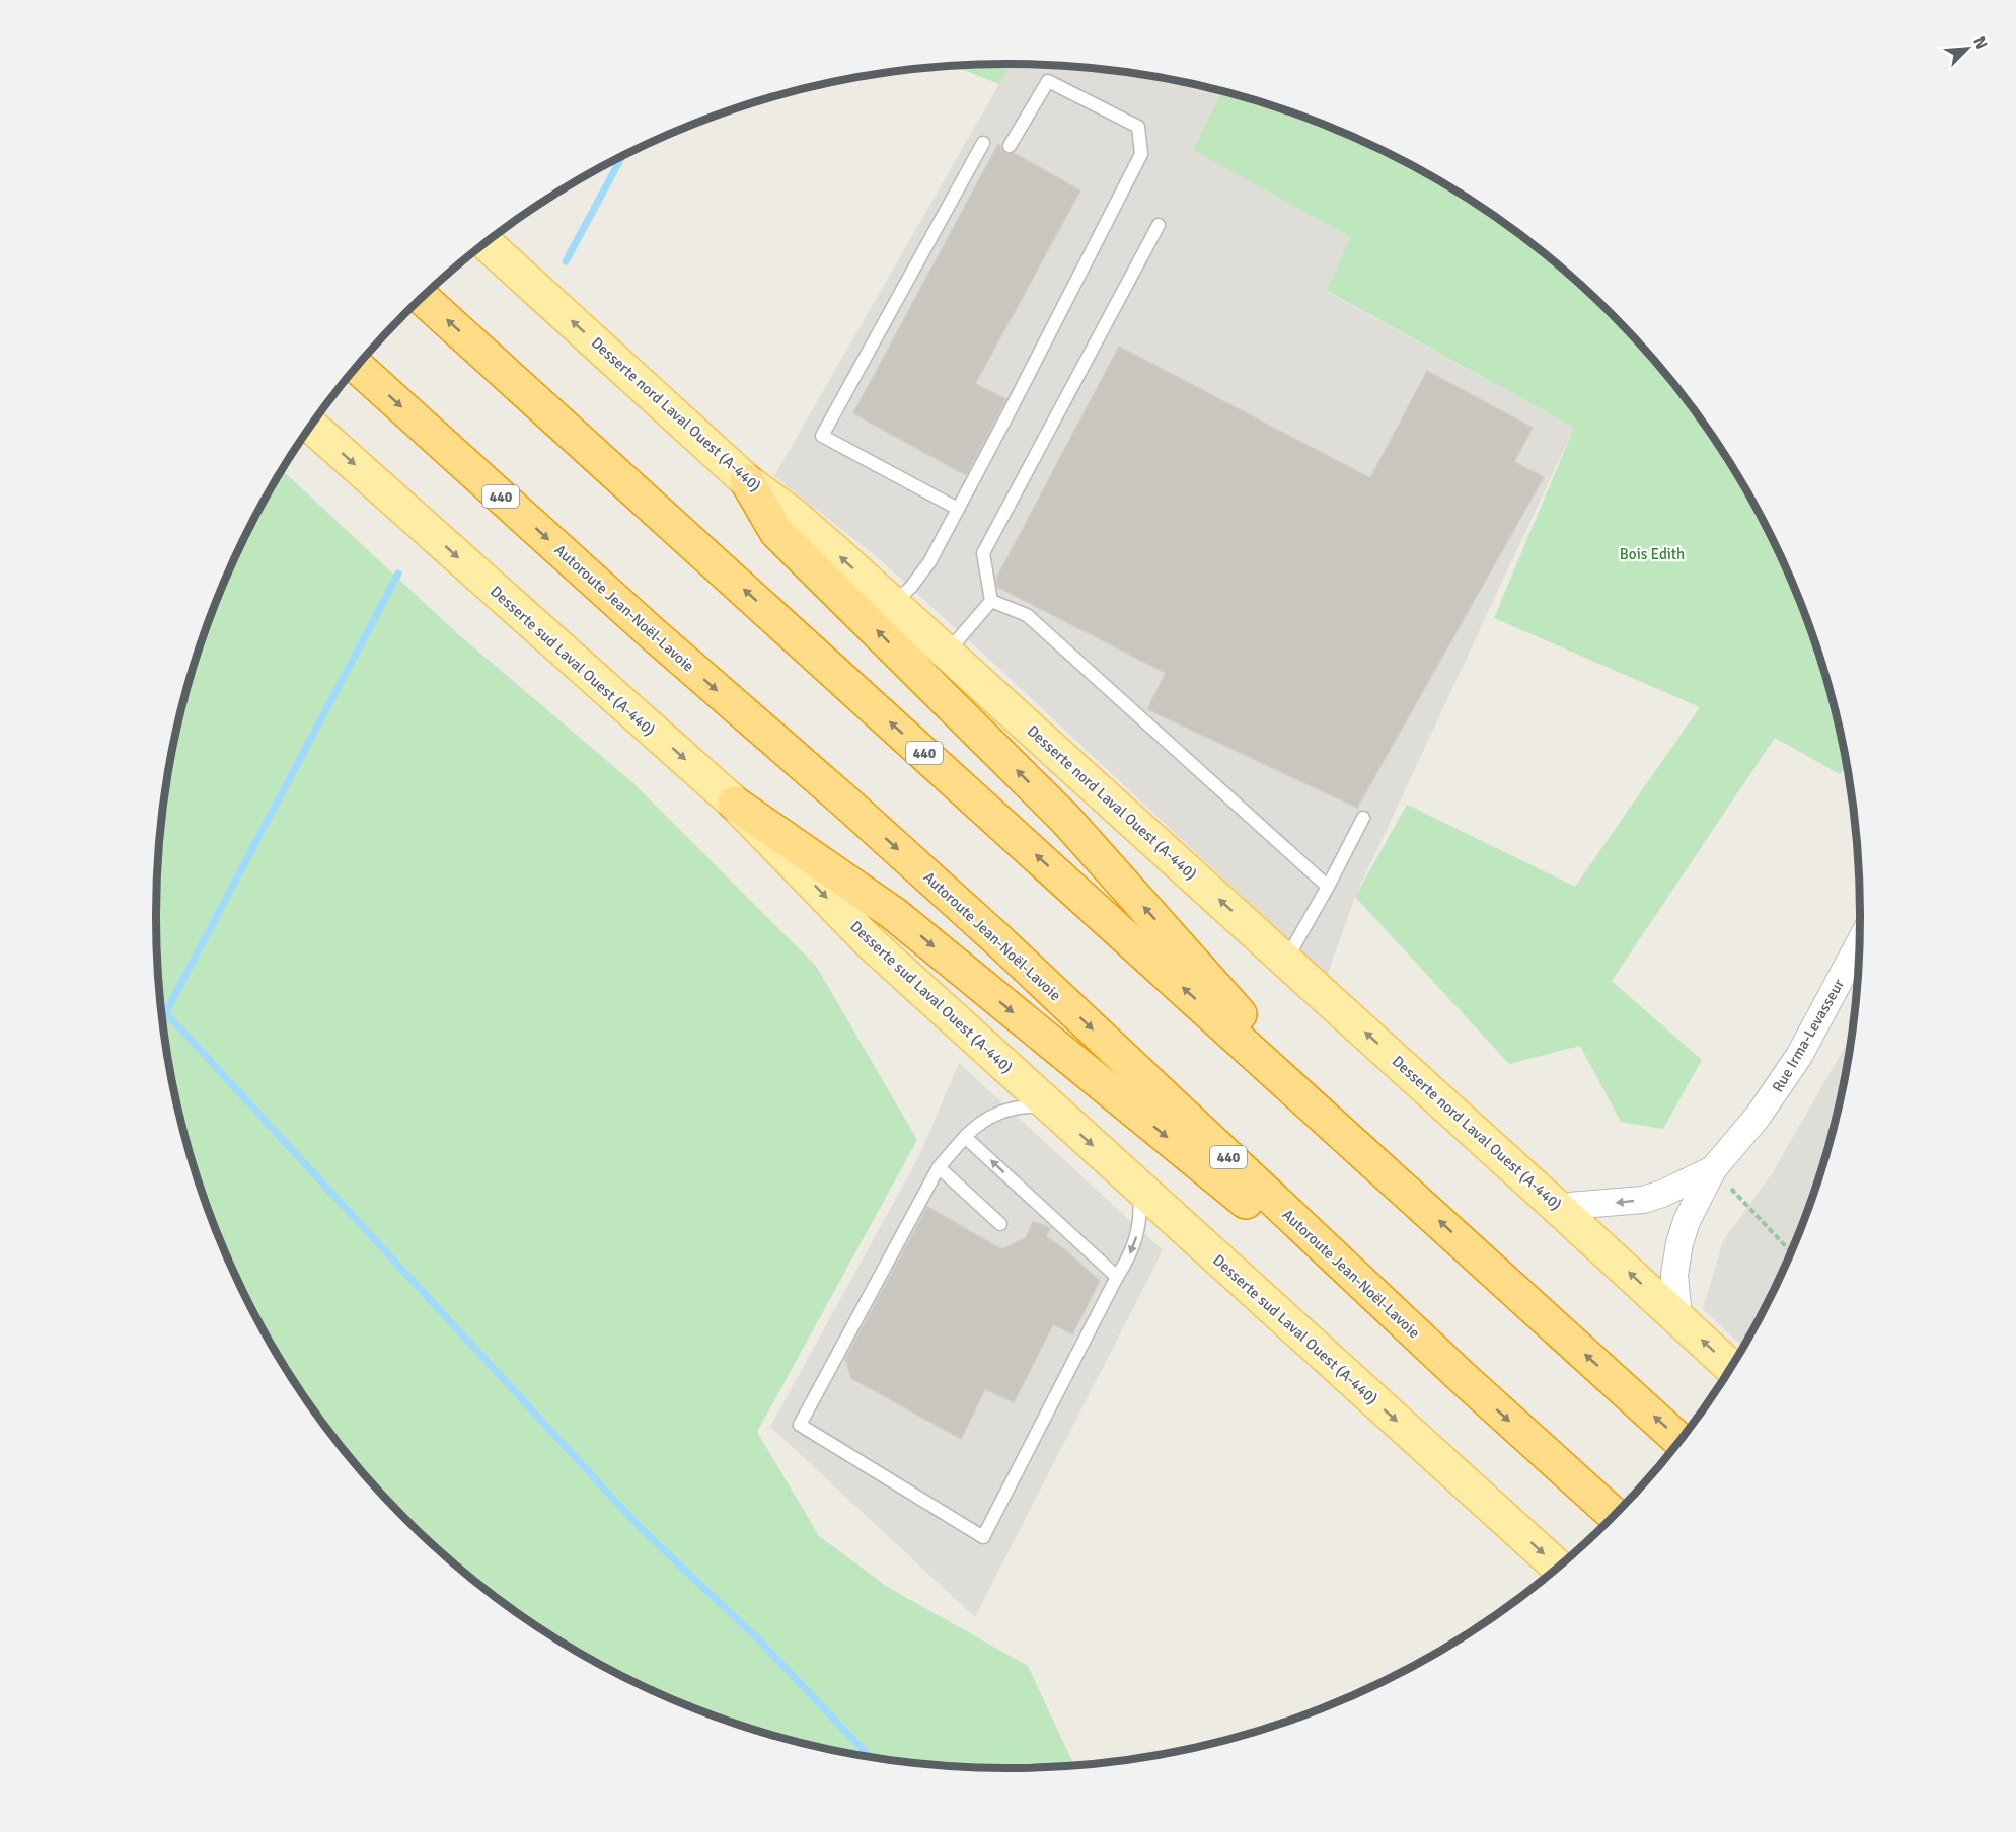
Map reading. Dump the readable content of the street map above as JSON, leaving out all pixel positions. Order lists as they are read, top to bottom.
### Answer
{
  "streets": {
    "highway": ["440", "Autoroute Jean-Noël-Lavoie"],
    "main road": ["Desserte nord Laval Ouest (A-440)", "Desserte sud Laval Ouest (A-440)"],
    "street": ["Rue Irma-Levasseur"]
  },
  "crossings": [
    ["Desserte nord Laval Ouest (A-440)", "Rue Irma-Levasseur"]
  ],
  "one_way": ["Desserte nord Laval Ouest (A-440)", "Desserte sud Laval Ouest (A-440)"],
  "parks": ["Bois Edith"],
  "north": "top right"
}
